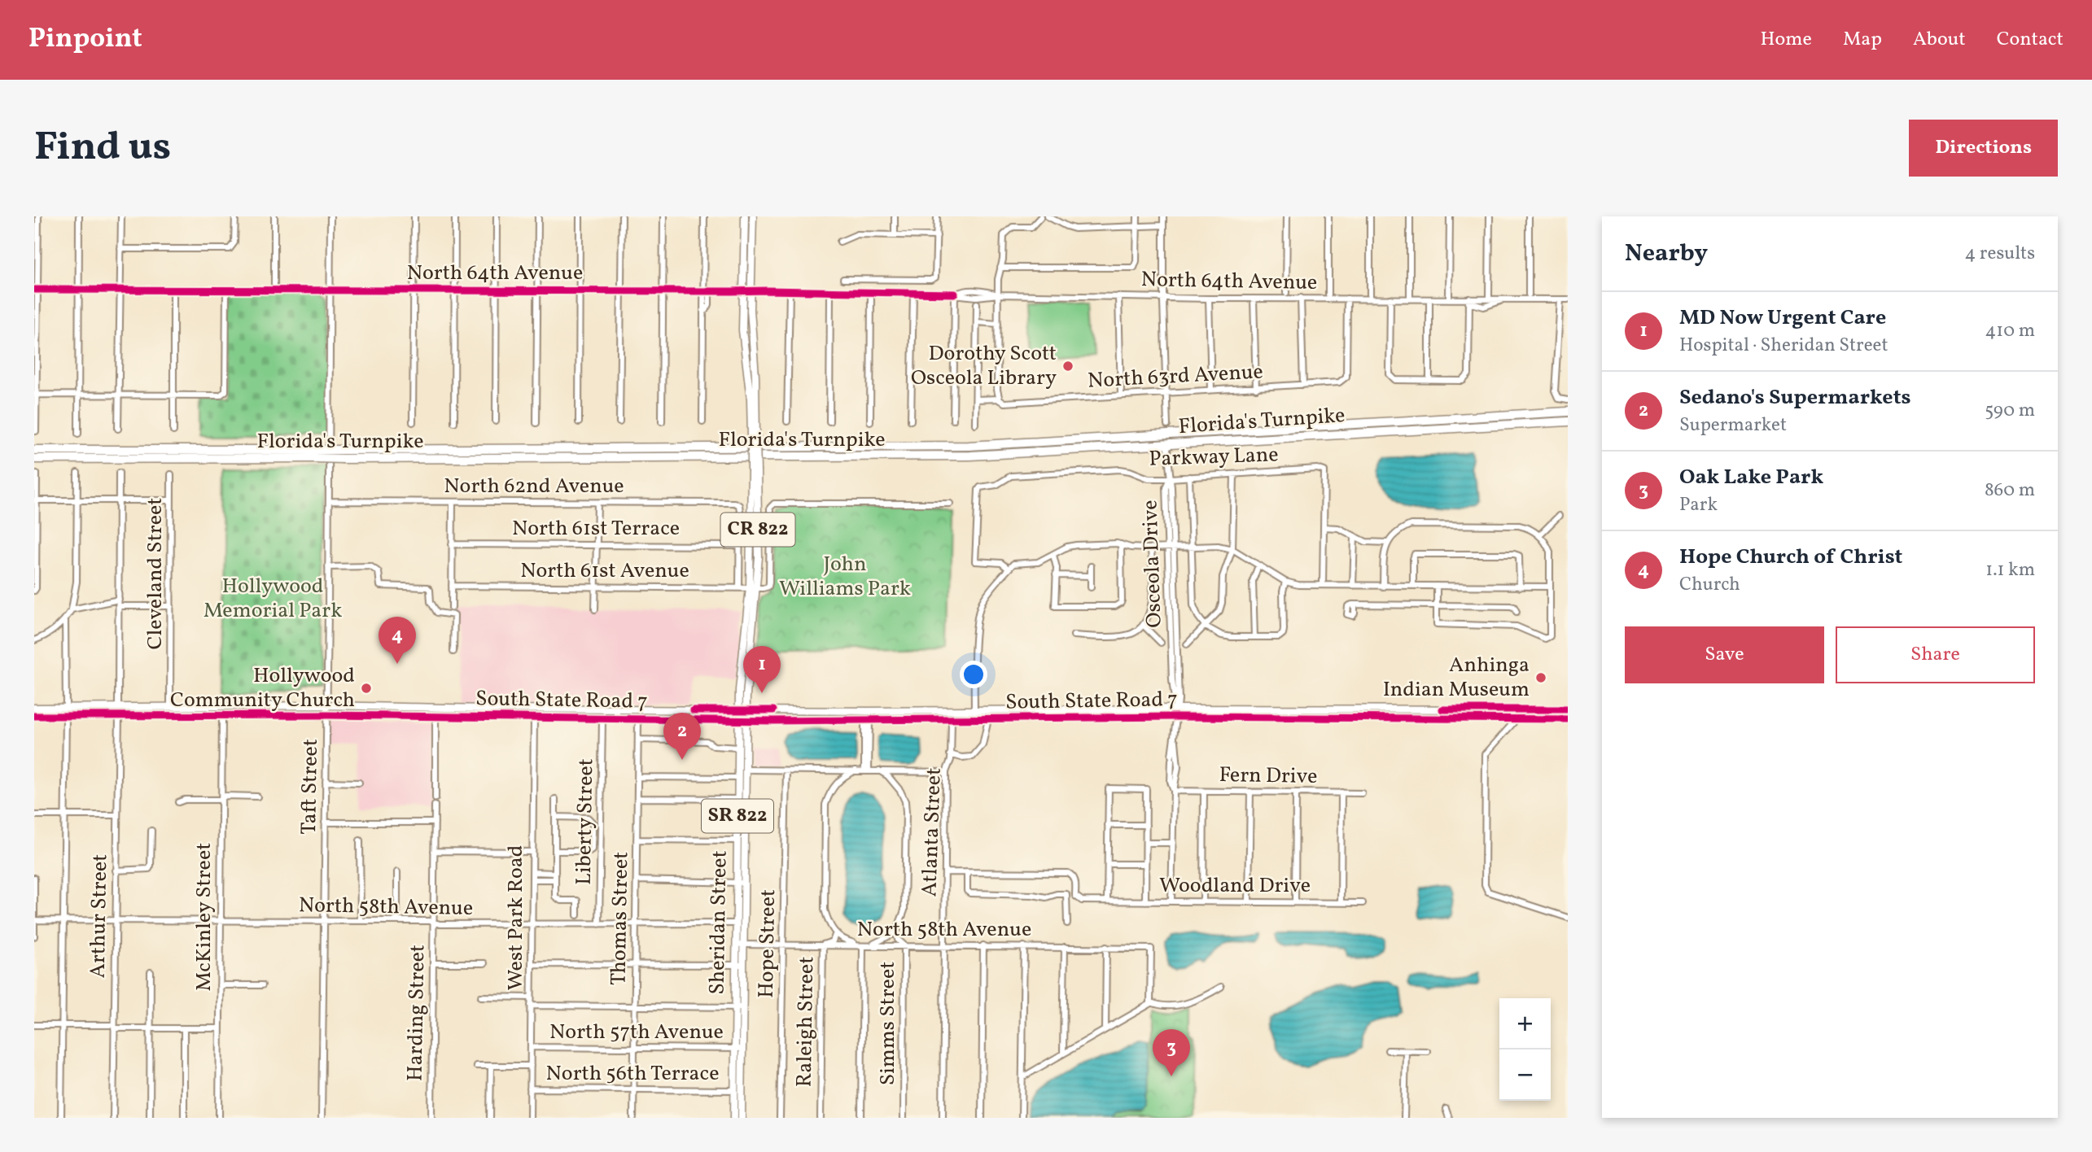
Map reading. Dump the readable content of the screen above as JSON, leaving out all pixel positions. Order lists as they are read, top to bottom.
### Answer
{
  "streets": {
    "highway": ["Florida's Turnpike"],
    "main road": [
      "CR 822",
      "South State Road 7",
      "SR 822",
      "Sheridan Street"
    ],
    "street": [
      "North 64th Avenue",
      "North 63rd Avenue",
      "Parkway Lane",
      "North 62nd Avenue",
      "North 61st Terrace",
      "Osceola Drive",
      "North 61st Avenue",
      "Cleveland Street",
      "Fern Drive",
      "Taft Street",
      "Liberty Street",
      "Atlanta Street",
      "Woodland Drive",
      "North 58th Avenue",
      "Arthur Street",
      "McKinley Street",
      "West Park Road",
      "Thomas Street",
      "Hope Street",
      "Harding Street",
      "Raleigh Street",
      "Simms Street",
      "North 57th Avenue",
      "North 56th Terrace"
    ]
  },
  "crossings": [
    ["North 64th Avenue", "North 63rd Avenue"],
    ["North 64th Avenue", "Taft Street"],
    ["North 64th Avenue", "Sheridan Street"],
    ["Parkway Lane", "Osceola Drive"],
    ["North 62nd Avenue", "North 61st Terrace"],
    ["North 62nd Avenue", "Taft Street"],
    ["Osceola Drive", "South State Road 7"],
    ["North 61st Avenue", "Sheridan Street"],
    ["Cleveland Street", "South State Road 7"],
    ["South State Road 7", "Taft Street"],
    ["South State Road 7", "Liberty Street"],
    ["South State Road 7", "Atlanta Street"],
    ["South State Road 7", "Arthur Street"],
    ["South State Road 7", "McKinley Street"],
    ["South State Road 7", "West Park Road"],
    ["South State Road 7", "Thomas Street"],
    ["South State Road 7", "Sheridan Street"],
    ["Taft Street", "North 58th Avenue"],
    ["Liberty Street", "North 58th Avenue"],
    ["Atlanta Street", "North 58th Avenue"],
    ["North 58th Avenue", "Arthur Street"],
    ["North 58th Avenue", "McKinley Street"],
    ["North 58th Avenue", "West Park Road"],
    ["North 58th Avenue", "Thomas Street"],
    ["North 58th Avenue", "Sheridan Street"],
    ["North 58th Avenue", "Hope Street"],
    ["North 58th Avenue", "Harding Street"],
    ["North 58th Avenue", "Raleigh Street"],
    ["North 58th Avenue", "Simms Street"],
    ["West Park Road", "North 57th Avenue"],
    ["West Park Road", "North 56th Terrace"],
    ["Thomas Street", "North 57th Avenue"],
    ["Thomas Street", "North 56th Terrace"],
    ["Sheridan Street", "North 57th Avenue"],
    ["Sheridan Street", "North 56th Terrace"]
  ],
  "parks": ["John Williams Park", "Hollywood Memorial Park"],
  "places": ["Dorothy Scott Osceola Library", "Anhinga Indian Museum", "Hollywood Community Church"],
  "page": {
    "header": "Pinpoint",
    "nav": [
      "Home",
      "Map",
      "About",
      "Contact"
    ],
    "buttons": [
      "Directions",
      ["Save", "Share"]
    ],
    "title": "Find us",
    "heading": ["Nearby", "4 results"],
    "list": [
      {
        "mark": "1",
        "name": "MD Now Urgent Care",
        "note": "Hospital · Sheridan Street",
        "value": "410 m"
      },
      {
        "mark": "2",
        "name": "Sedano's Supermarkets",
        "note": "Supermarket",
        "value": "590 m"
      },
      {
        "mark": "3",
        "name": "Oak Lake Park",
        "note": "Park",
        "value": "860 m"
      },
      {
        "mark": "4",
        "name": "Hope Church of Christ",
        "note": "Church",
        "value": "1.1 km"
      }
    ],
    "pins": [
      "4",
      "1",
      "2",
      "3"
    ],
    "map_buttons": ["+", "−"]
  }
}
